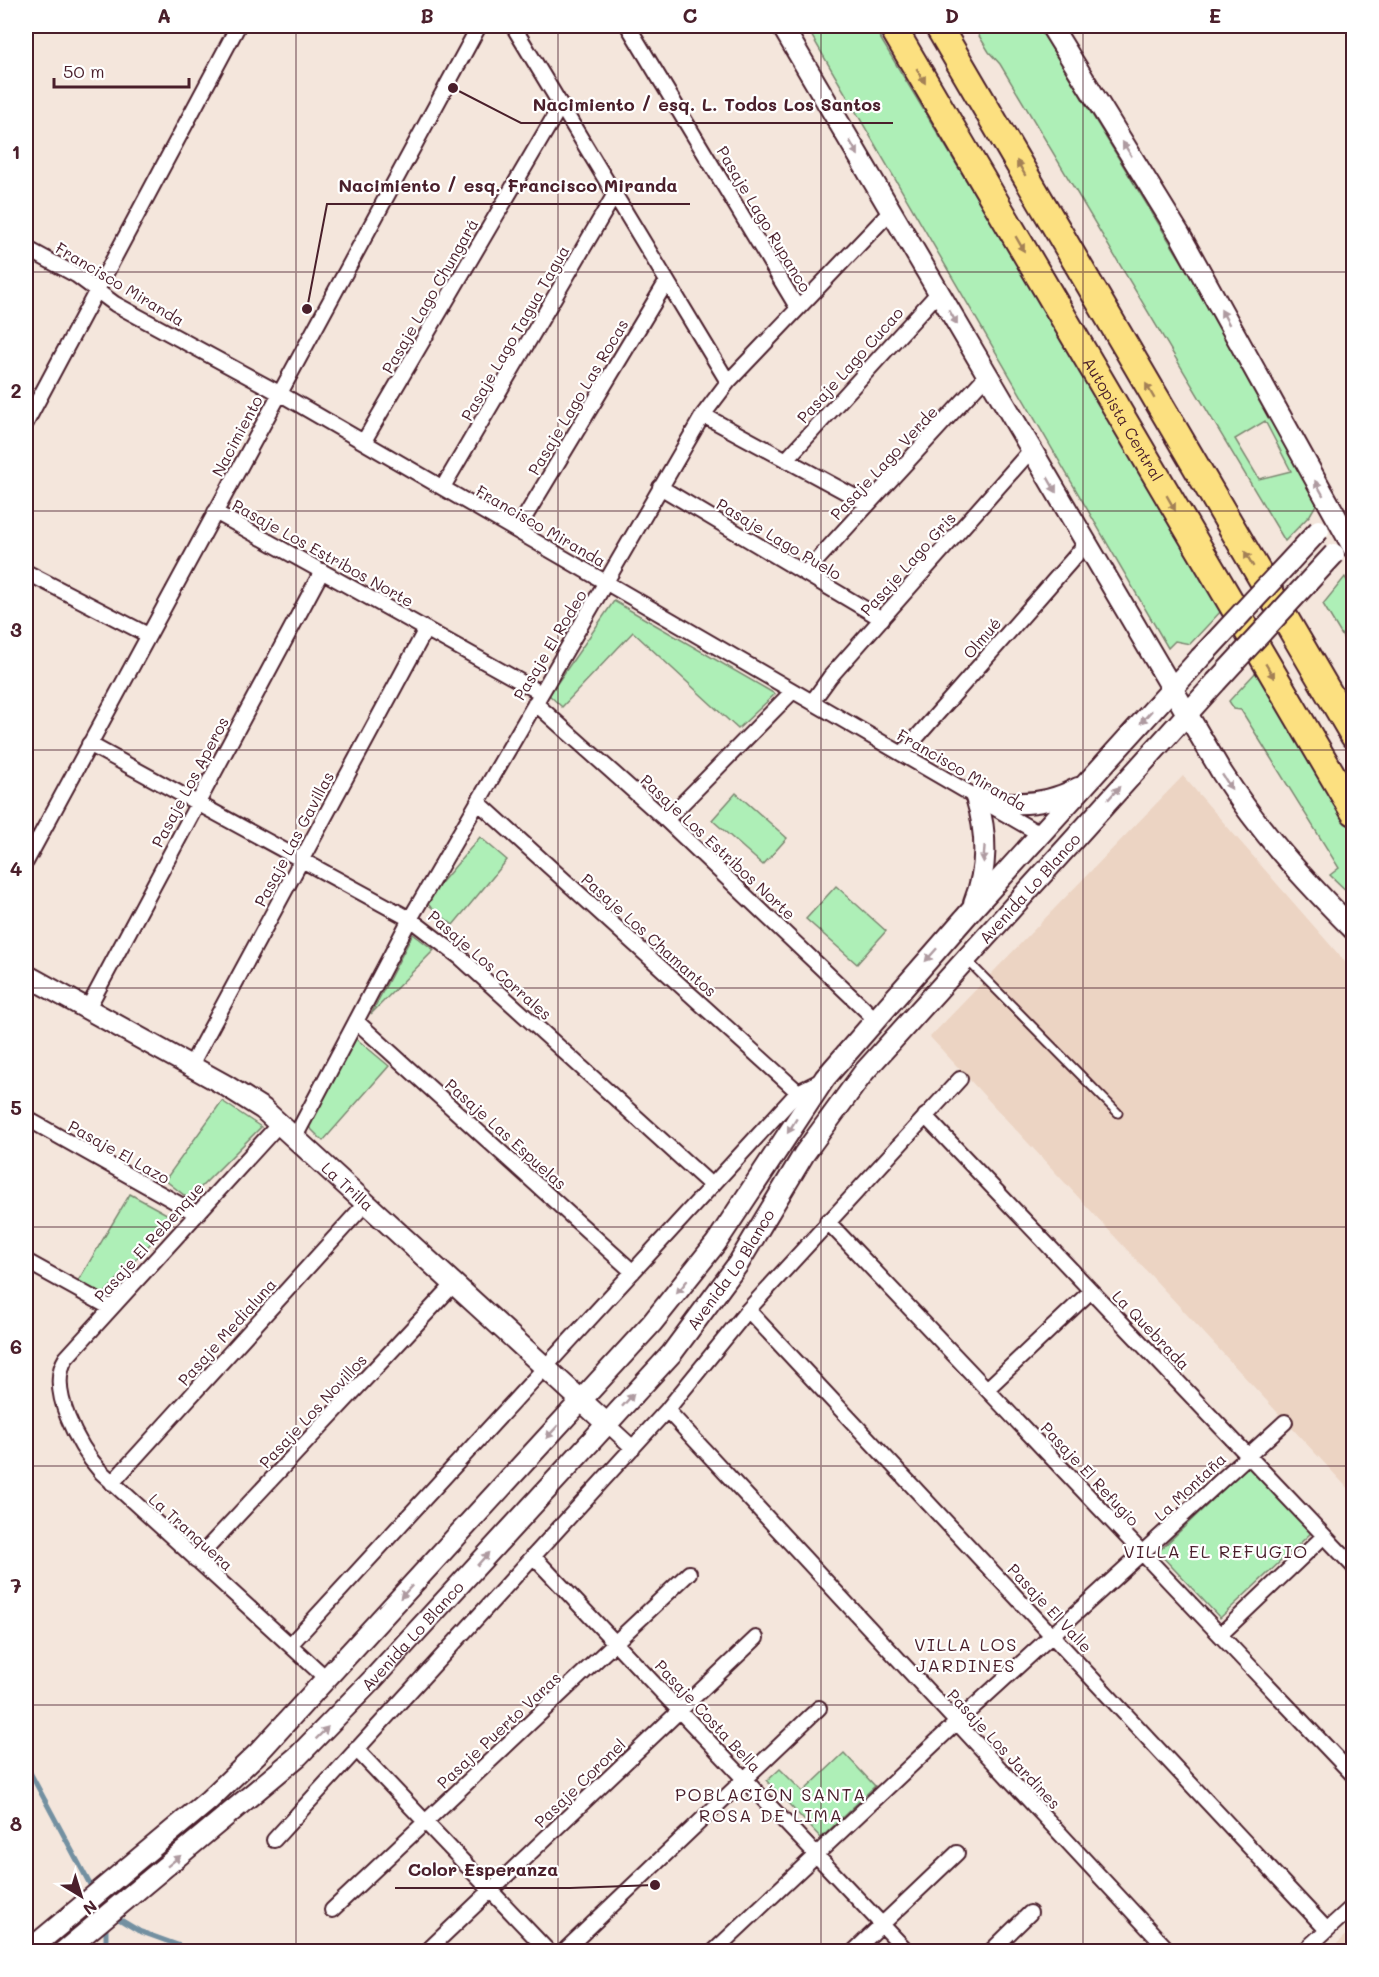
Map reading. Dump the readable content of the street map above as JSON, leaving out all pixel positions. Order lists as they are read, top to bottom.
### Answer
{
  "streets": {
    "highway": ["Autopista Central"],
    "main road": ["Avenida Lo Blanco", "La Trilla"],
    "street": [
      "Pasaje Lago Rupanco",
      "Francisco Miranda",
      "Pasaje Lago Chungará",
      "Pasaje Lago Tagua Tagua",
      "Pasaje Lago Cucao",
      "Pasaje Lago Las Rocas",
      "Nacimiento",
      "Pasaje Lago Verde",
      "Pasaje Lago Puelo",
      "Pasaje Los Estribos Norte",
      "Pasaje Lago Gris",
      "Olmué",
      "Pasaje El Rodeo",
      "Pasaje Los Aperos",
      "Pasaje Las Gavillas",
      "Pasaje Los Chamantos",
      "Pasaje Los Corrales",
      "Pasaje Las Espuelas",
      "Pasaje El Lazo",
      "Pasaje El Rebenque",
      "La Quebrada",
      "Pasaje Medialuna",
      "Pasaje Los Novillos",
      "Pasaje El Refugio",
      "La Montaña",
      "La Tranquera",
      "Pasaje El Valle",
      "Pasaje Costa Bella",
      "Pasaje Puerto Varas",
      "Pasaje Los Jardines",
      "Pasaje Coronel"
    ]
  },
  "crossings": [
    ["Pasaje Lago Rupanco", "Pasaje El Rodeo"],
    ["Francisco Miranda", "Pasaje Lago Chungará"],
    ["Francisco Miranda", "Pasaje Lago Tagua Tagua"],
    ["Francisco Miranda", "Pasaje Lago Las Rocas"],
    ["Francisco Miranda", "Nacimiento"],
    ["Francisco Miranda", "Pasaje Lago Gris"],
    ["Francisco Miranda", "Olmué"],
    ["Francisco Miranda", "Pasaje El Rodeo"],
    ["Francisco Miranda", "Avenida Lo Blanco"],
    ["Nacimiento", "Pasaje Los Estribos Norte"],
    ["Nacimiento", "Pasaje Los Corrales"],
    ["Pasaje Lago Verde", "Pasaje Lago Puelo"],
    ["Pasaje Lago Puelo", "Pasaje Lago Gris"],
    ["Pasaje Lago Puelo", "Pasaje El Rodeo"],
    ["Pasaje Los Estribos Norte", "Pasaje El Rodeo"],
    ["Pasaje Los Estribos Norte", "Pasaje Los Aperos"],
    ["Pasaje Los Estribos Norte", "Pasaje Las Gavillas"],
    ["Pasaje Los Estribos Norte", "Avenida Lo Blanco"],
    ["Pasaje El Rodeo", "Pasaje Los Chamantos"],
    ["Pasaje El Rodeo", "Pasaje Los Corrales"],
    ["Pasaje El Rodeo", "Pasaje Las Espuelas"],
    ["Pasaje El Rodeo", "La Trilla"],
    ["Pasaje Los Aperos", "Pasaje Los Corrales"],
    ["Pasaje Los Aperos", "La Trilla"],
    ["Pasaje Las Gavillas", "Pasaje Los Corrales"],
    ["Pasaje Las Gavillas", "La Trilla"],
    ["Avenida Lo Blanco", "Pasaje Los Chamantos"],
    ["Avenida Lo Blanco", "Pasaje Los Corrales"],
    ["Avenida Lo Blanco", "Pasaje Las Espuelas"],
    ["Avenida Lo Blanco", "La Trilla"],
    ["Avenida Lo Blanco", "La Quebrada"],
    ["Avenida Lo Blanco", "Pasaje El Refugio"],
    ["Avenida Lo Blanco", "La Tranquera"],
    ["Avenida Lo Blanco", "Pasaje El Valle"],
    ["Avenida Lo Blanco", "Pasaje Costa Bella"],
    ["Avenida Lo Blanco", "Pasaje Los Jardines"],
    ["Pasaje El Lazo", "Pasaje El Rebenque"],
    ["La Trilla", "Pasaje El Rebenque"],
    ["La Trilla", "Pasaje Medialuna"],
    ["La Trilla", "Pasaje Los Novillos"],
    ["Pasaje El Rebenque", "La Tranquera"],
    ["La Quebrada", "La Montaña"],
    ["Pasaje Medialuna", "La Tranquera"],
    ["Pasaje Los Novillos", "La Tranquera"],
    ["Pasaje El Refugio", "La Montaña"],
    ["La Montaña", "Pasaje El Valle"],
    ["La Montaña", "Pasaje Costa Bella"],
    ["La Montaña", "Pasaje Los Jardines"],
    ["Pasaje Costa Bella", "Pasaje Puerto Varas"],
    ["Pasaje Costa Bella", "Pasaje Coronel"]
  ],
  "districts": ["VILLA EL REFUGIO", "VILLA LOS JARDINES", "POBLACIÓN SANTA ROSA DE LIMA"],
  "places": ["Nacimiento / esq. L. Todos Los Santos", "Nacimiento / esq. Francisco Miranda", "Color Esperanza"],
  "scale_bar": "50 m",
  "north": "bottom right",
  "grid": {
    "columns": [
      "A",
      "B",
      "C",
      "D",
      "E"
    ],
    "rows": [
      "1",
      "2",
      "3",
      "4",
      "5",
      "6",
      "7",
      "8"
    ]
  }
}
